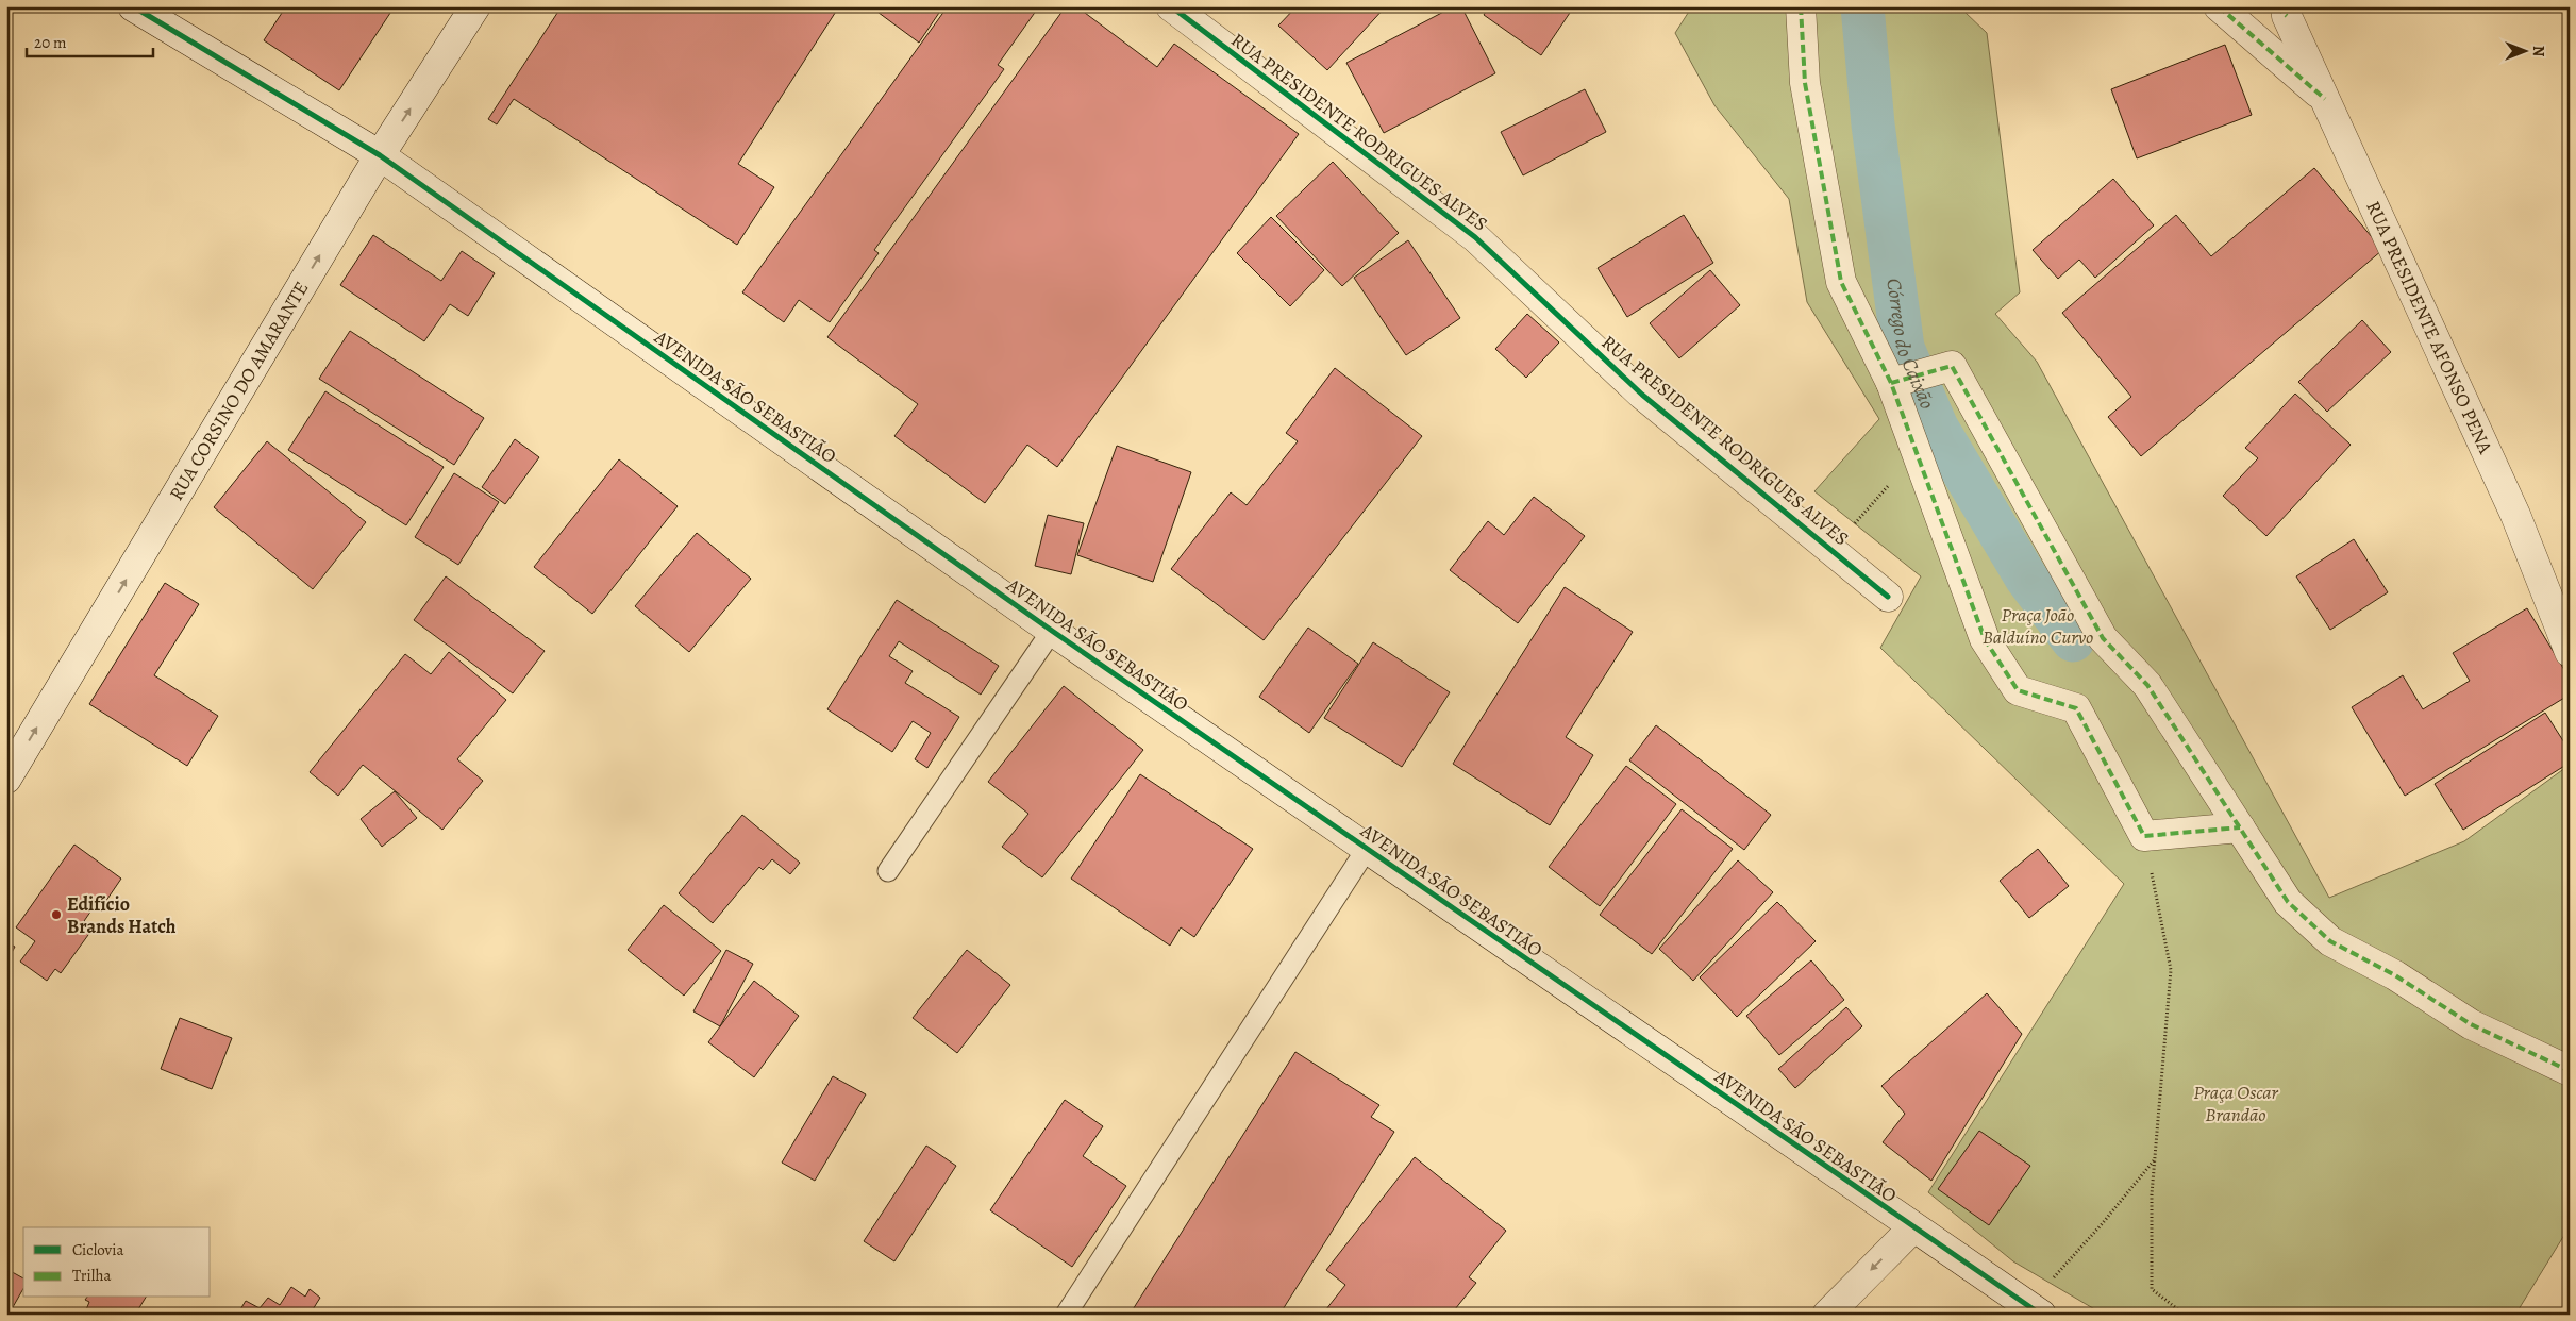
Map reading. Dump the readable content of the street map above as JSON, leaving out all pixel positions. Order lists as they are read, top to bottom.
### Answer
{
  "streets": {
    "street": [
      "RUA PRESIDENTE RODRIGUES ALVES",
      "RUA PRESIDENTE AFONSO PENA",
      "RUA CORSINO DO AMARANTE",
      "AVENIDA SÃO SEBASTIÃO"
    ]
  },
  "crossings": [
    ["RUA CORSINO DO AMARANTE", "AVENIDA SÃO SEBASTIÃO"]
  ],
  "one_way": ["RUA CORSINO DO AMARANTE"],
  "water": ["Córrego do Caixão"],
  "parks": ["Praça João Balduíno Curvo", "Praça Oscar Brandão"],
  "places": ["Edifício Brands Hatch"],
  "legend": ["Ciclovia", "Trilha"],
  "scale_bar": "20 m",
  "north": "right"
}
